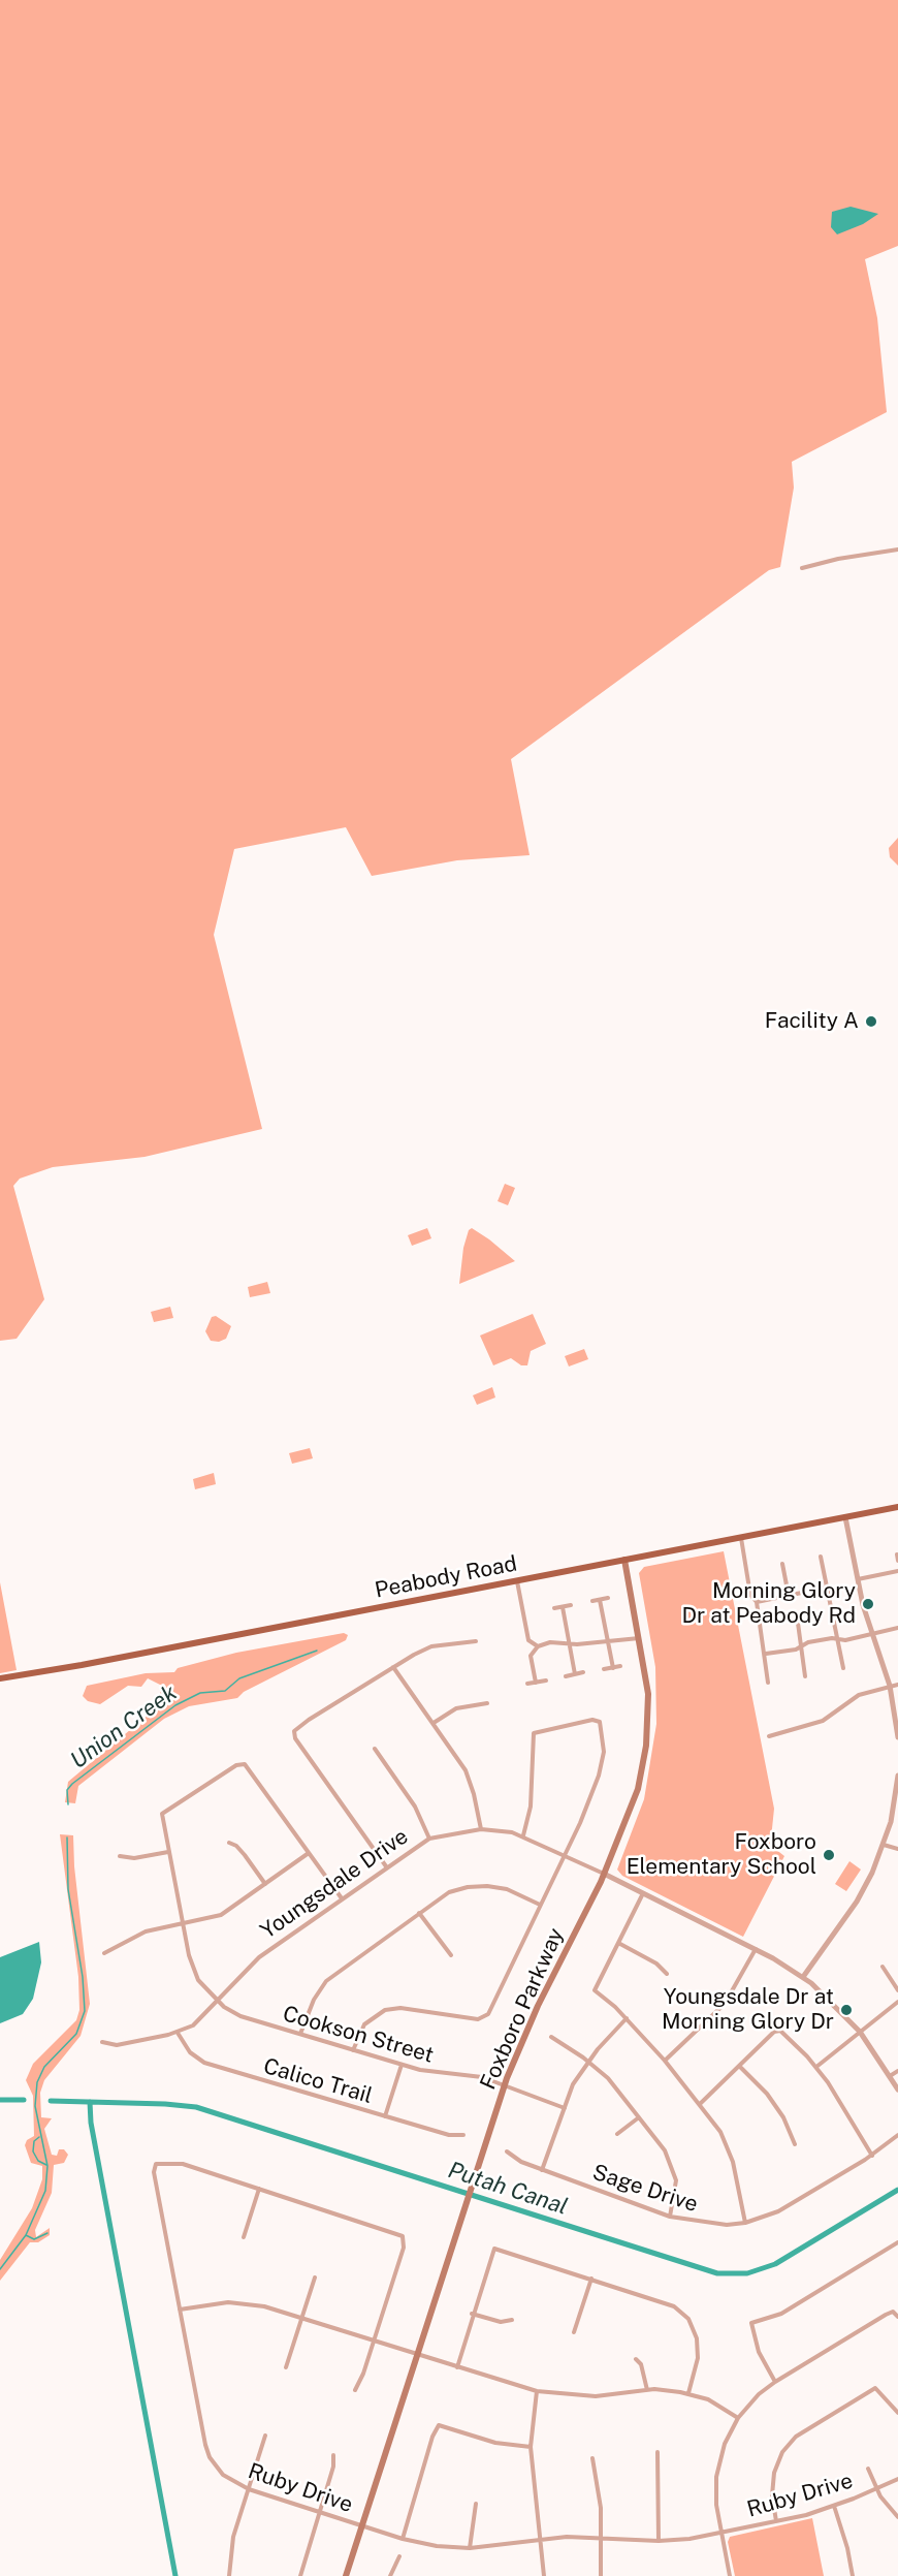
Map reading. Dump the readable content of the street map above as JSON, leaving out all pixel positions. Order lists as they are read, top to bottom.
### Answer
{
  "streets": {
    "main road": ["Peabody Road", "Foxboro Parkway"],
    "street": [
      "Youngsdale Drive",
      "Cookson Street",
      "Calico Trail",
      "Sage Drive",
      "Ruby Drive"
    ]
  },
  "crossings": [
    ["Peabody Road", "Foxboro Parkway"],
    ["Youngsdale Drive", "Foxboro Parkway"],
    ["Youngsdale Drive", "Cookson Street"],
    ["Youngsdale Drive", "Calico Trail"],
    ["Foxboro Parkway", "Cookson Street"],
    ["Foxboro Parkway", "Ruby Drive"]
  ],
  "water": ["Union Creek", "Putah Canal"],
  "places": [
    "Facility A",
    "Morning Glory Dr at Peabody Rd",
    "Foxboro Elementary School",
    "Youngsdale Dr at Morning Glory Dr"
  ]
}
